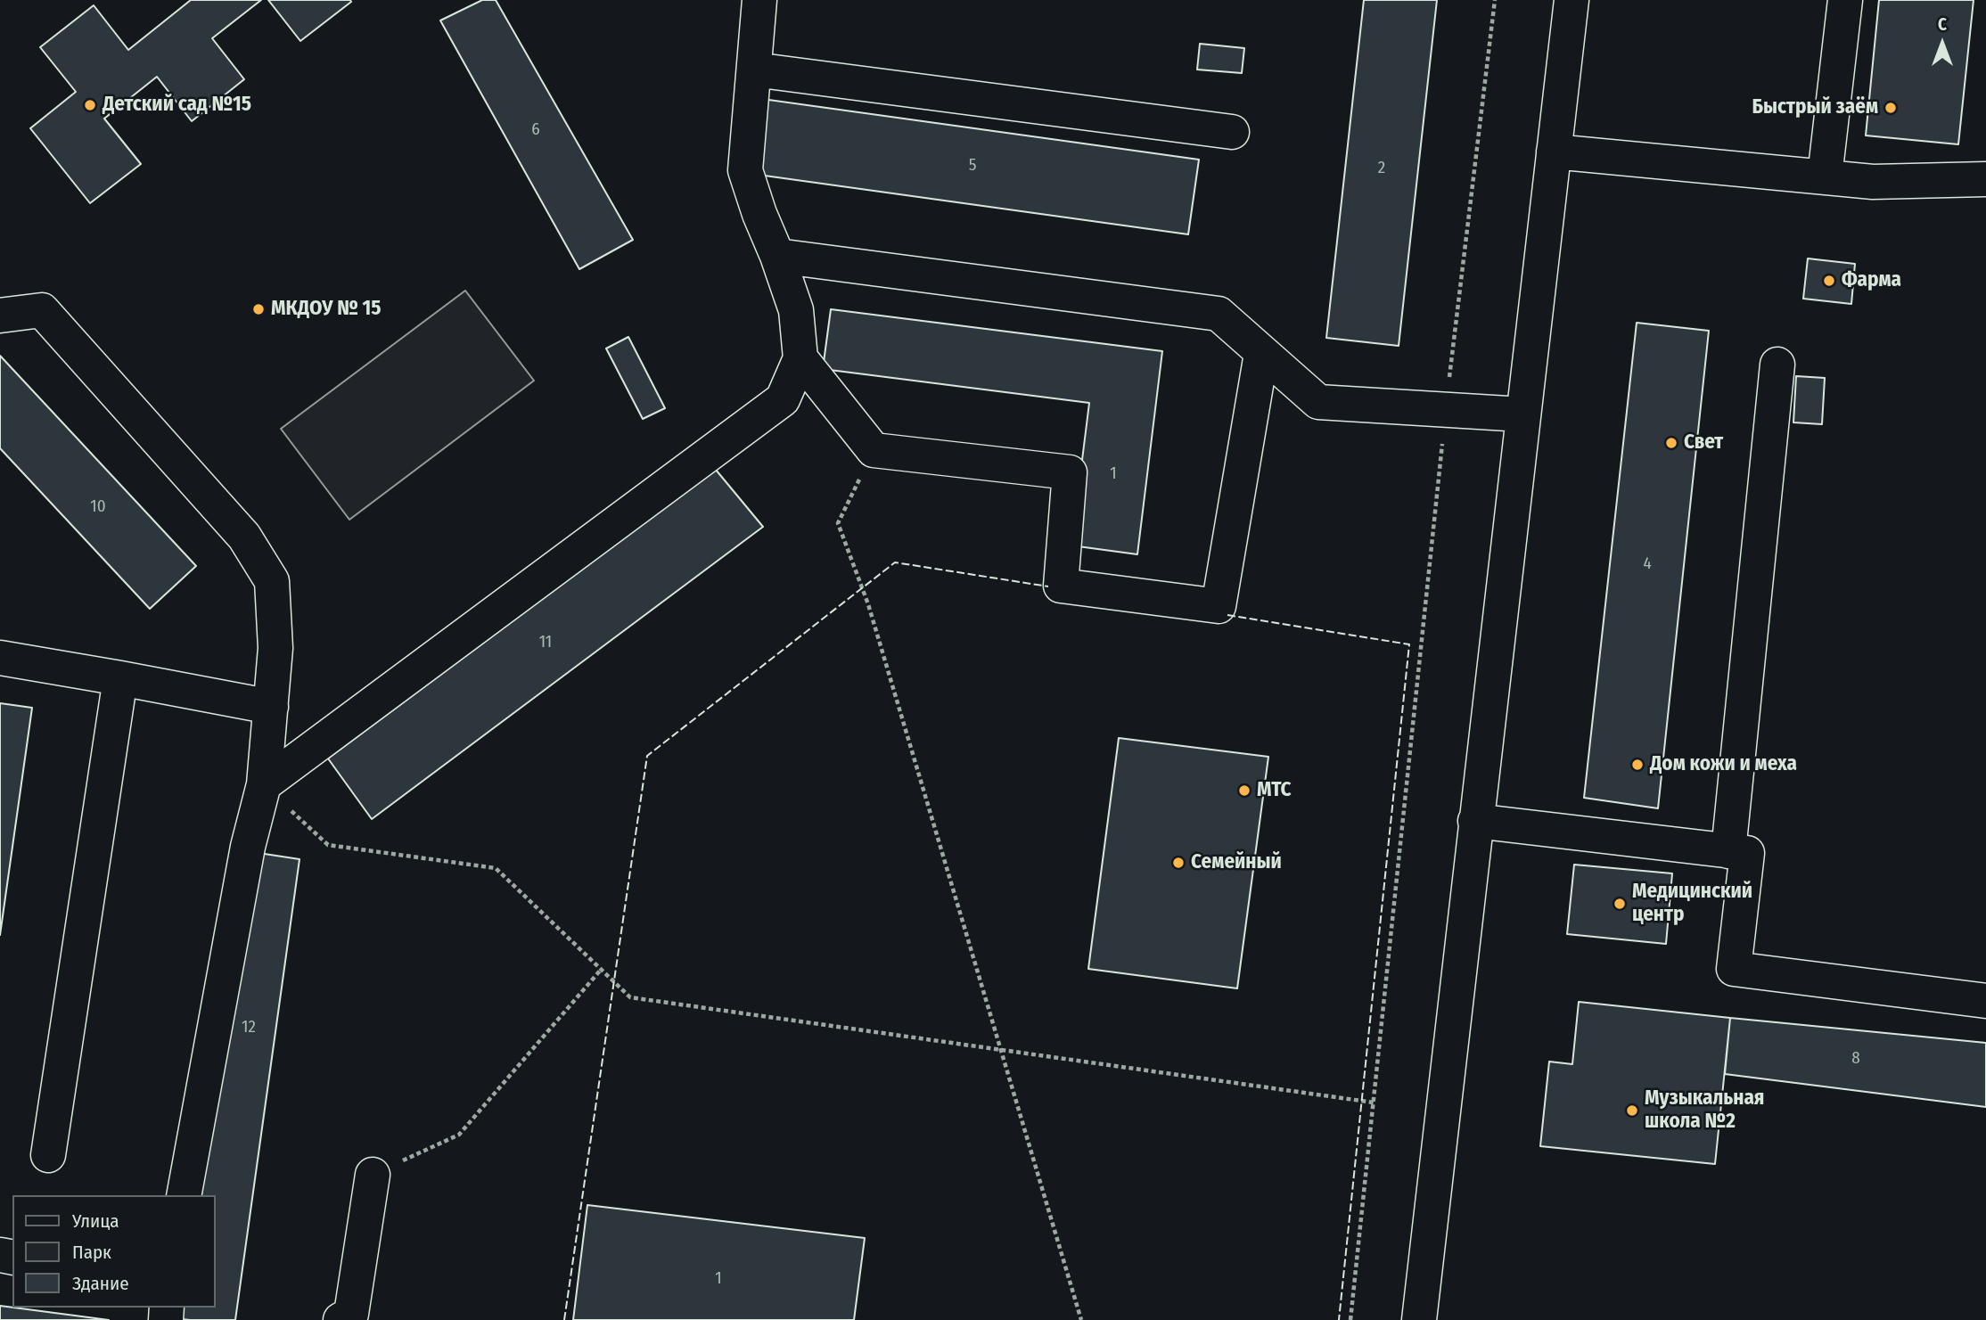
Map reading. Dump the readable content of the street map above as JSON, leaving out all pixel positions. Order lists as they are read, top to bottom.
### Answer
{
  "places": [
    "Детский сад №15",
    "Быстрый заём",
    "Фарма",
    "МКДОУ № 15",
    "Свет",
    "Дом кожи и меха",
    "МТС",
    "Семейный",
    "Медицинский центр",
    "Музыкальная школа №2"
  ],
  "house_numbers": [
    "6",
    "5",
    "2",
    "1",
    "10",
    "4",
    "11",
    "12",
    "8",
    "1"
  ],
  "legend": ["Улица", "Парк", "Здание"],
  "north": "top"
}
